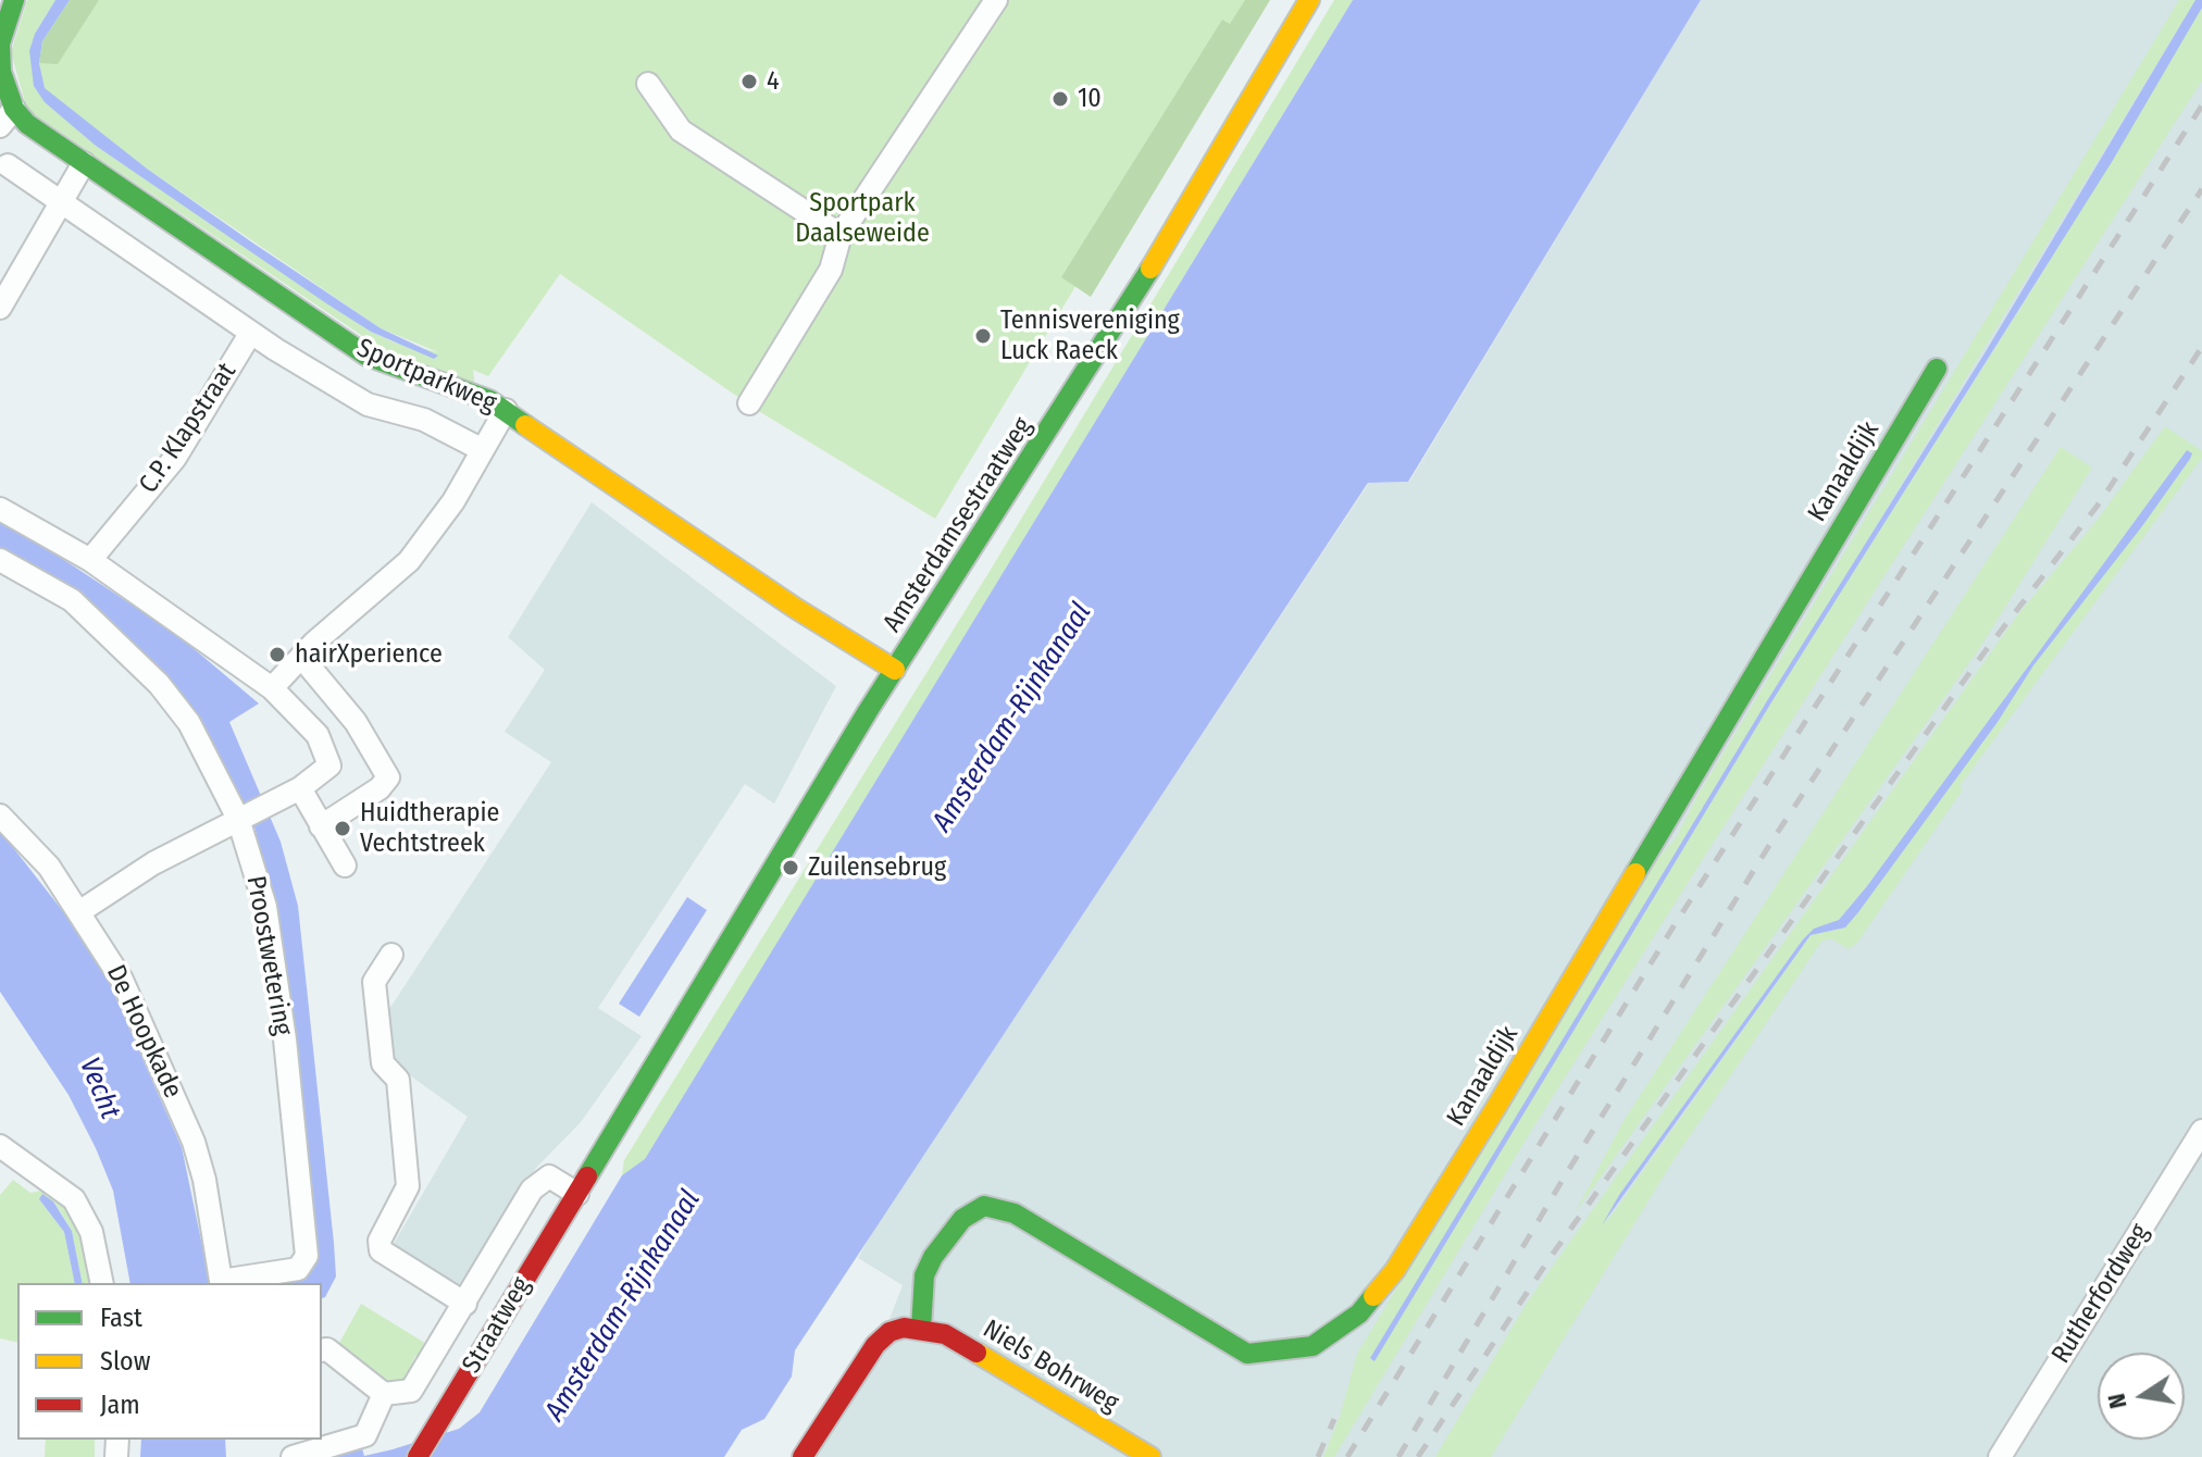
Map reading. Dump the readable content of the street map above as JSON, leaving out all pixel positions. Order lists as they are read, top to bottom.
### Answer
{
  "streets": {
    "street": [
      "Sportparkweg",
      "C.P. Klapstraat",
      "Kanaaldijk",
      "Amsterdamsestraatweg",
      "Proostwetering",
      "De Hoopkade",
      "Rutherfordweg",
      "Straatweg",
      "Niels Bohrweg"
    ]
  },
  "crossings": [
    ["Sportparkweg", "C.P. Klapstraat"],
    ["Sportparkweg", "Amsterdamsestraatweg"],
    ["Kanaaldijk", "Niels Bohrweg"],
    ["Amsterdamsestraatweg", "Straatweg"],
    ["Proostwetering", "De Hoopkade"]
  ],
  "water": ["Amsterdam-Rijnkanaal", "Vecht"],
  "parks": ["Sportpark Daalseweide"],
  "places": [
    "4",
    "10",
    "Tennisvereniging Luck Raeck",
    "hairXperience",
    "Huidtherapie Vechtstreek",
    "Zuilensebrug"
  ],
  "legend": ["Fast", "Slow", "Jam"],
  "north": "left"
}
